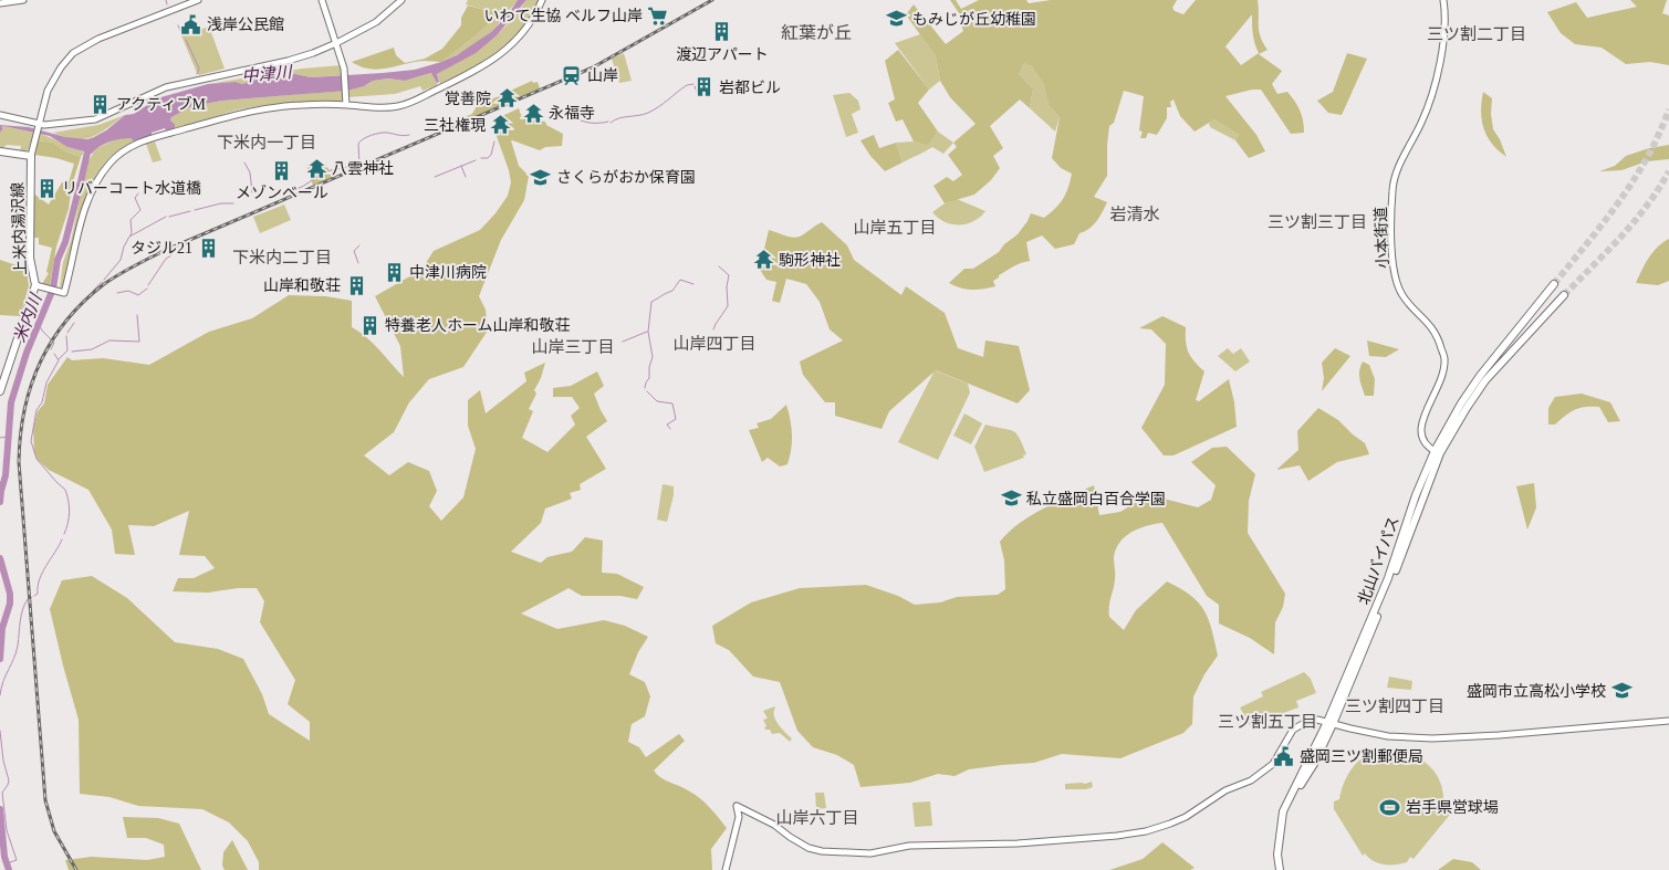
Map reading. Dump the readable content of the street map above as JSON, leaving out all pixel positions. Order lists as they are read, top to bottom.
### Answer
{
  "streets": {
    "main road": ["上米内湯沢線", "北山バイパス"],
    "street": ["小本街道"]
  },
  "crossings": [
    ["小本街道", "北山バイパス"]
  ],
  "districts": [
    "紅葉が丘",
    "三ツ割二丁目",
    "下米内一丁目",
    "岩清水",
    "三ツ割三丁目",
    "山岸五丁目",
    "下米内二丁目",
    "山岸四丁目",
    "山岸三丁目",
    "三ツ割四丁目",
    "三ツ割五丁目",
    "山岸六丁目"
  ],
  "water": ["中津川", "米内川"],
  "places": {
    "supermarket": ["いわて生協 ベルフ山岸"],
    "school or university": [
      "もみじが丘幼稚園",
      "さくらがおか保育園",
      "私立盛岡白百合学園",
      "盛岡市立高松小学校"
    ],
    "public building": ["浅岸公民館", "盛岡三ツ割郵便局"],
    "building": [
      "渡辺アパート",
      "岩都ビル",
      "アクティブM",
      "メゾンベール",
      "リバーコート水道橋",
      "タジル21",
      "中津川病院",
      "山岸和敬荘",
      "特養老人ホーム山岸和敬荘"
    ],
    "station": ["山岸"],
    "temple": [
      "覚善院",
      "永福寺",
      "三社権現",
      "八雲神社",
      "駒形神社"
    ],
    "sports": ["岩手県営球場"]
  }
}
